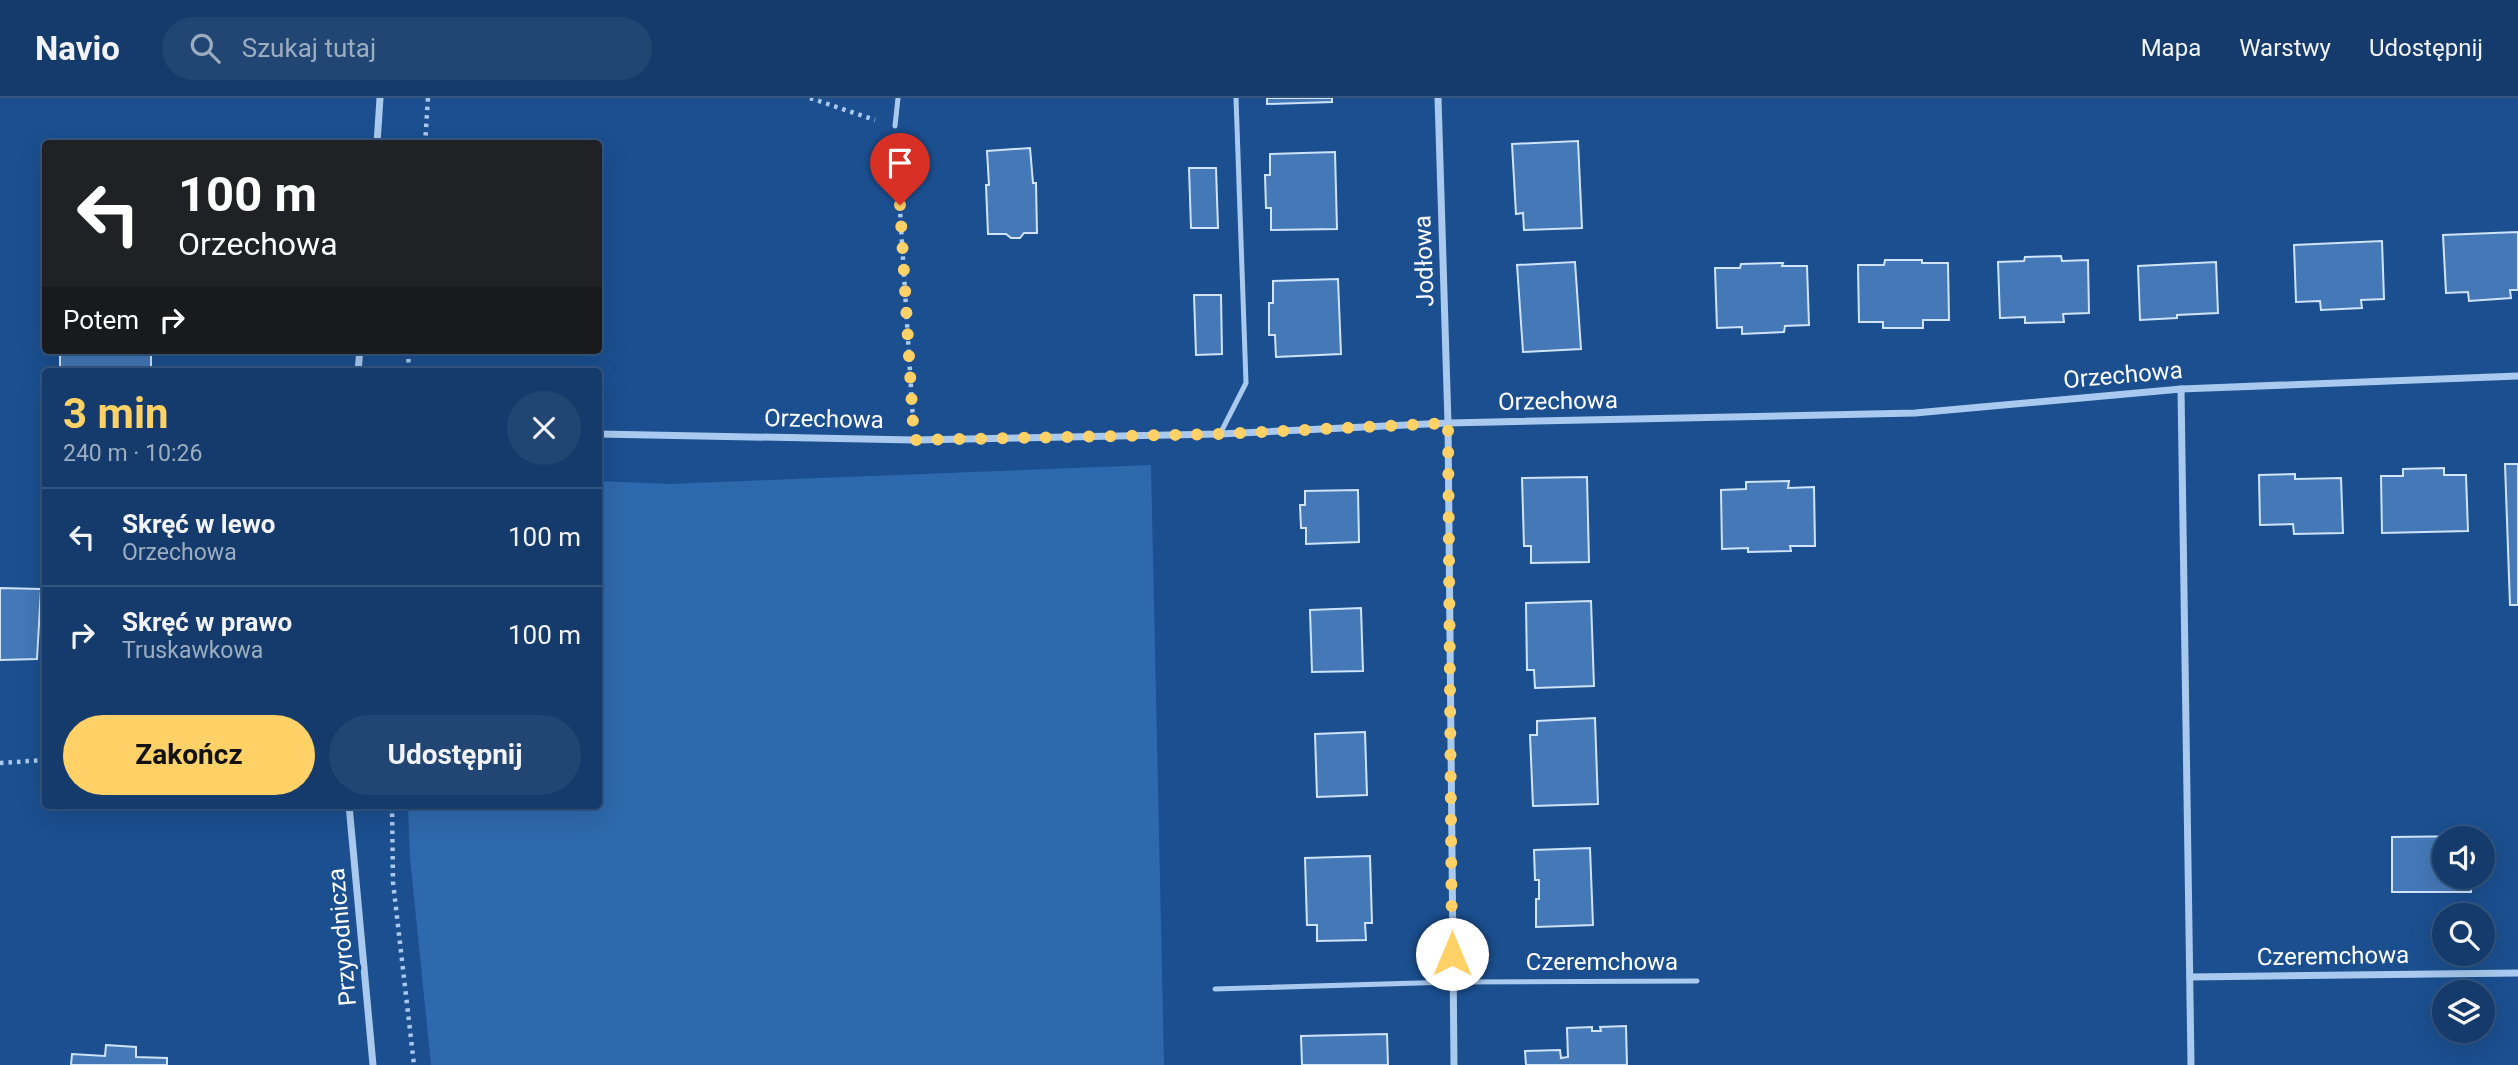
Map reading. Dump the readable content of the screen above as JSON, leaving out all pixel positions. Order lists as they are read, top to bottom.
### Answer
{
  "streets": {
    "street": [
      "Jodłowa",
      "Orzechowa",
      "Przyrodnicza",
      "Czeremchowa"
    ]
  },
  "crossings": [
    ["Jodłowa", "Orzechowa"],
    ["Jodłowa", "Czeremchowa"]
  ],
  "page": {
    "header": "Navio",
    "search": "Szukaj tutaj",
    "nav": ["Mapa", "Warstwy", "Udostępnij"],
    "turn": ["100 m", "Orzechowa"],
    "then": "Potem",
    "heading": ["3 min", "240 m · 10:26"],
    "list": [
      {
        "name": "Skręć w lewo",
        "note": "Orzechowa",
        "value": "100 m"
      },
      {
        "name": "Skręć w prawo",
        "note": "Truskawkowa",
        "value": "100 m"
      }
    ],
    "buttons": ["Zakończ", "Udostępnij"]
  }
}
